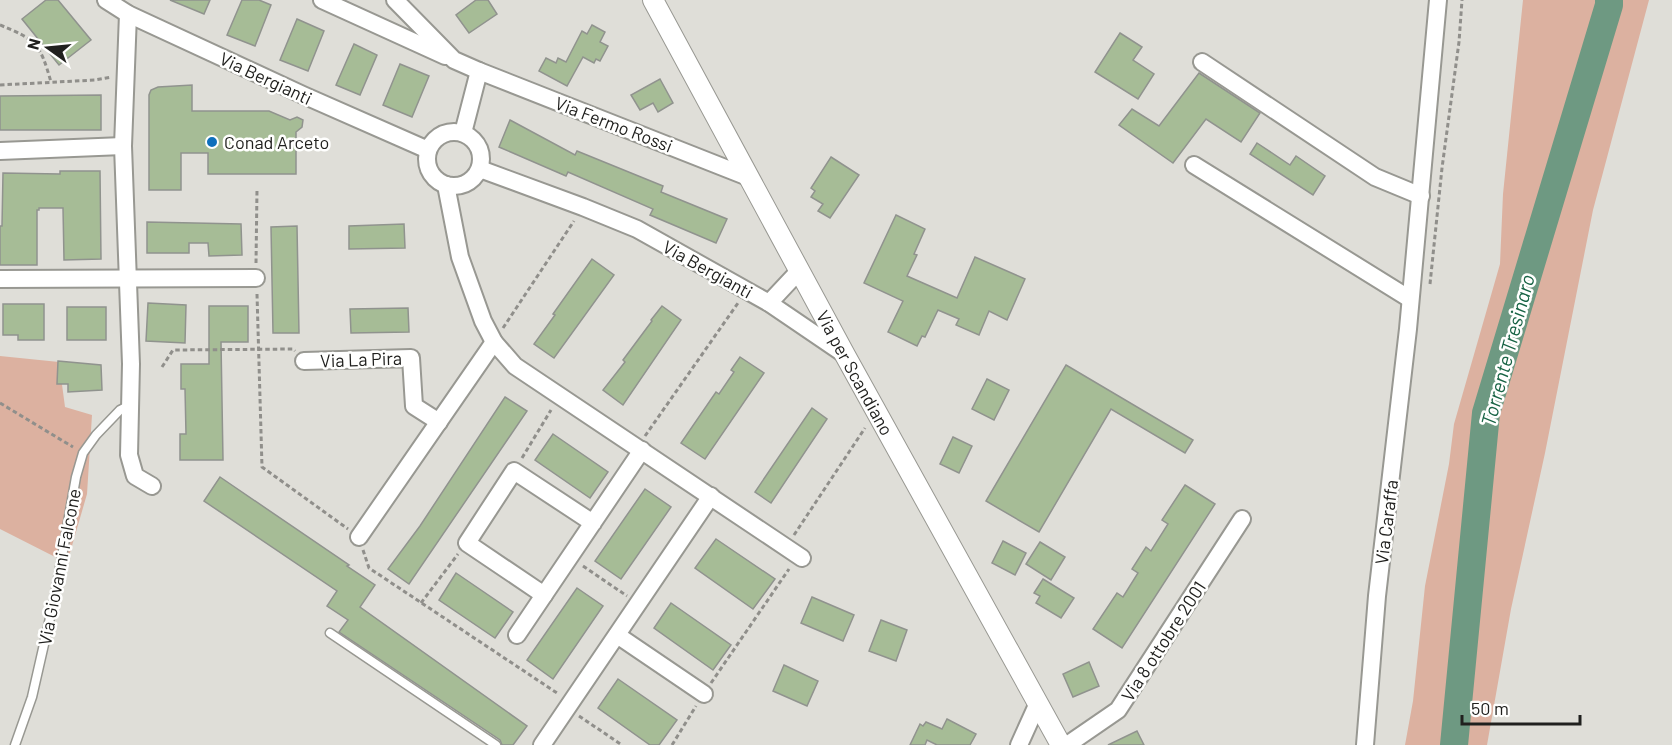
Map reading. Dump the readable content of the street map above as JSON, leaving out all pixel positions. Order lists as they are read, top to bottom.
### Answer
{
  "streets": {
    "street": [
      "Via Bergianti",
      "Via Fermo Rossi",
      "Via La Pira",
      "Via per Scandiano",
      "Via Caraffa",
      "Via 8 ottobre 2001"
    ],
    "lane": ["Via Giovanni Falcone"]
  },
  "crossings": [
    ["Via Bergianti", "Via per Scandiano"],
    ["Via Fermo Rossi", "Via per Scandiano"]
  ],
  "water": ["Torrente Tresinaro"],
  "places": ["Conad Arceto"],
  "scale_bar": "50 m",
  "north": "left"
}
